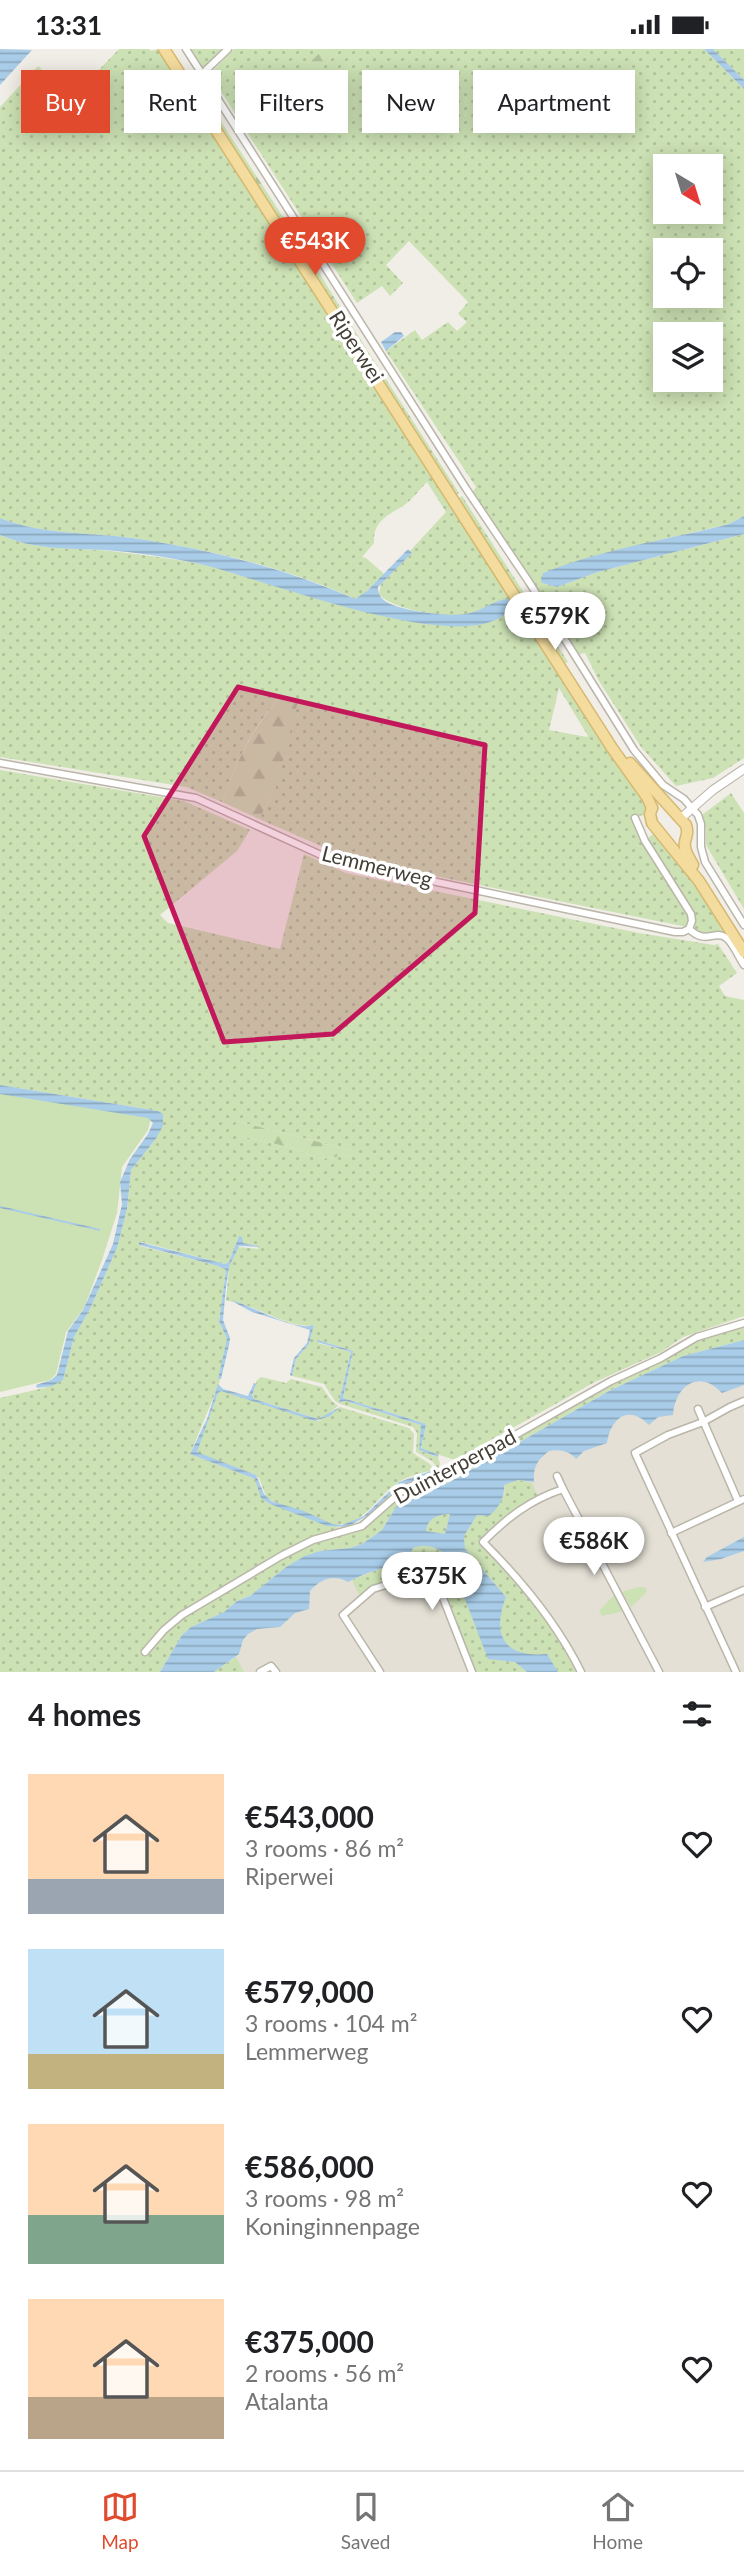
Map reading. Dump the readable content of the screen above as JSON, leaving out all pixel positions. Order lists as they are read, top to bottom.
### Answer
{
  "streets": {
    "main road": ["Riperwei"],
    "street": ["Lemmerweg", "Duinterperpad"]
  },
  "north": "bottom right",
  "page": {
    "status": "13:31",
    "chip": [
      "Buy",
      "Rent",
      "Filters",
      "New",
      "Apartment"
    ],
    "price": [
      "€543K",
      "€579K",
      "€586K",
      "€375K"
    ],
    "heading": "4 homes",
    "list": [
      {
        "name": "€543,000",
        "note": "3 rooms · 86 m² · Riperwei"
      },
      {
        "name": "€579,000",
        "note": "3 rooms · 104 m² · Lemmerweg"
      },
      {
        "name": "€586,000",
        "note": "3 rooms · 98 m² · Koninginnenpage"
      },
      {
        "name": "€375,000",
        "note": "2 rooms · 56 m² · Atalanta"
      }
    ],
    "tabs": ["Map", "Saved", "Home"]
  }
}
